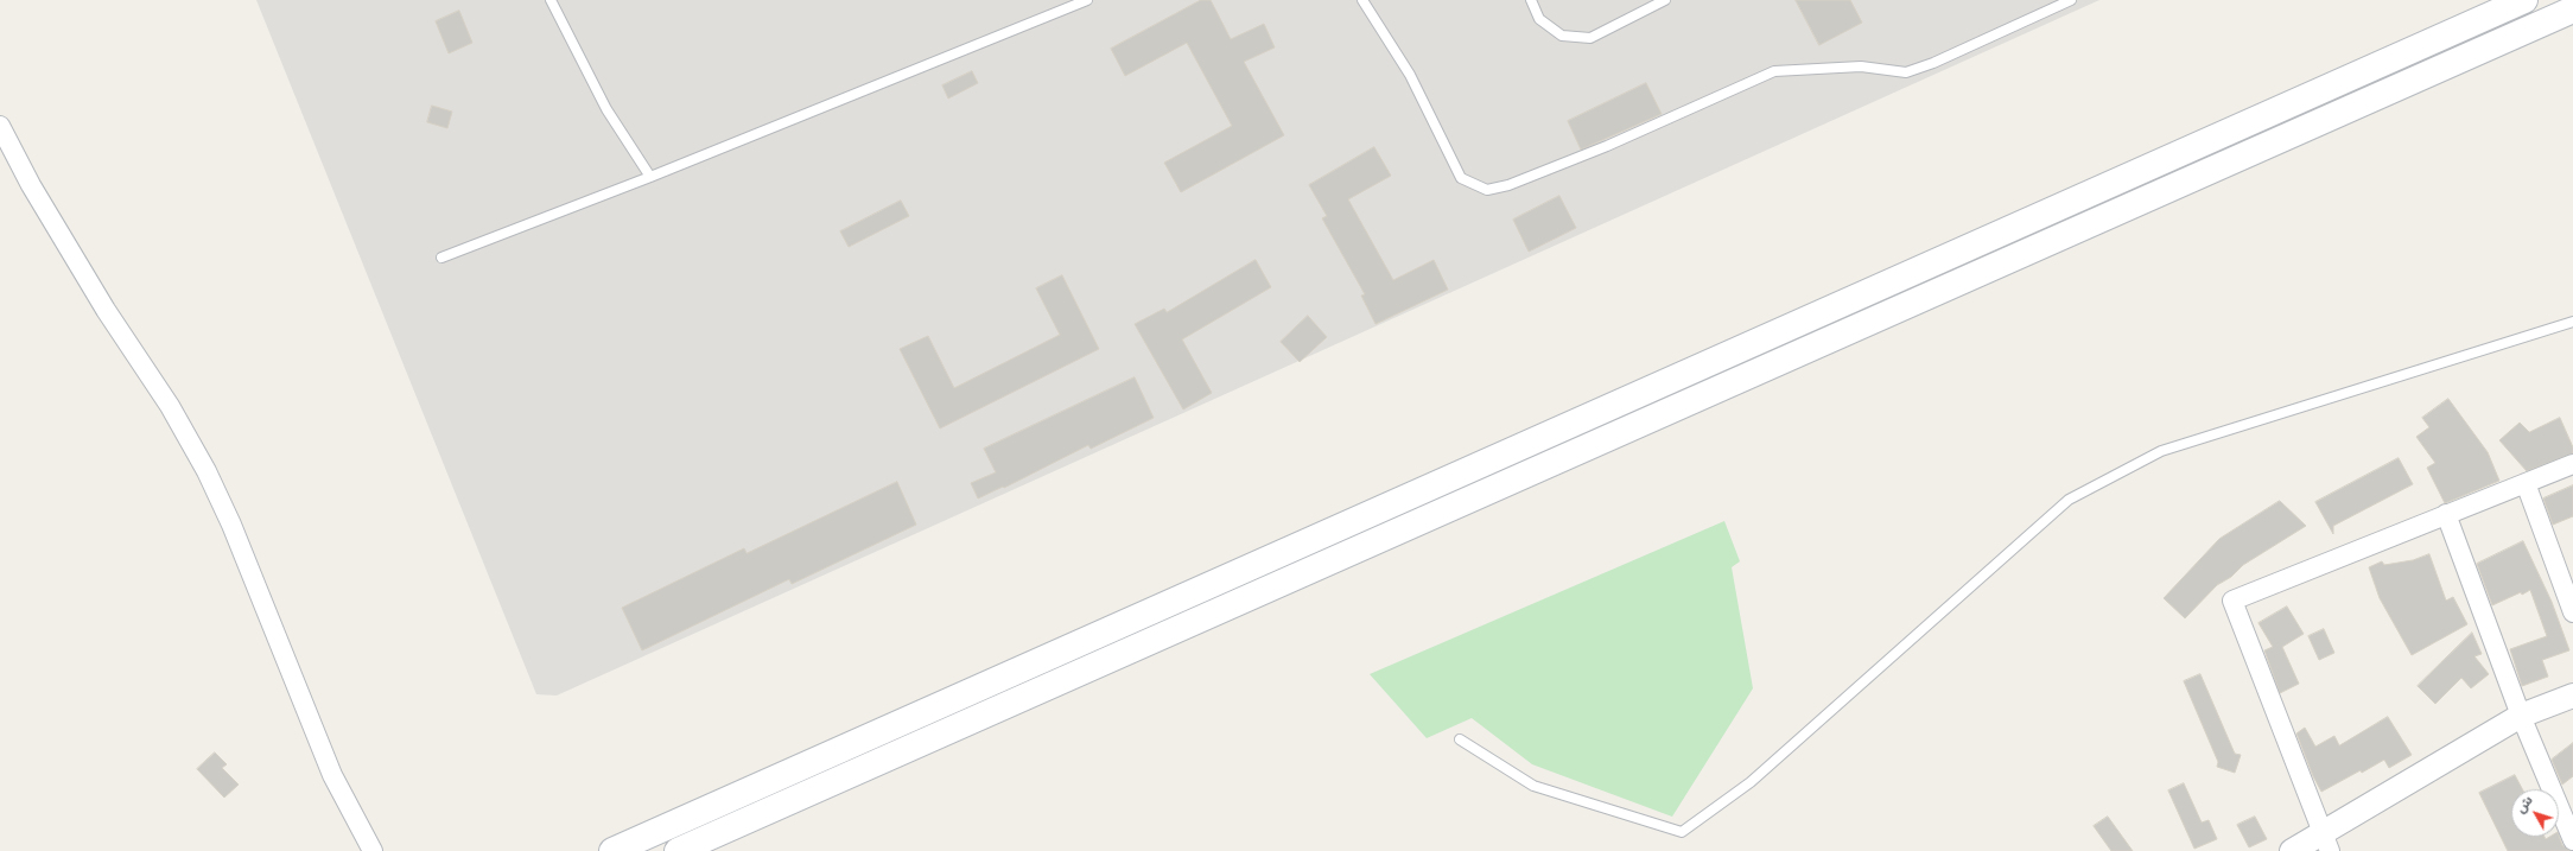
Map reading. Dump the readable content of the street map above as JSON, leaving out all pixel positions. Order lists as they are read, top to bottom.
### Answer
{
  "north": "top left"
}
